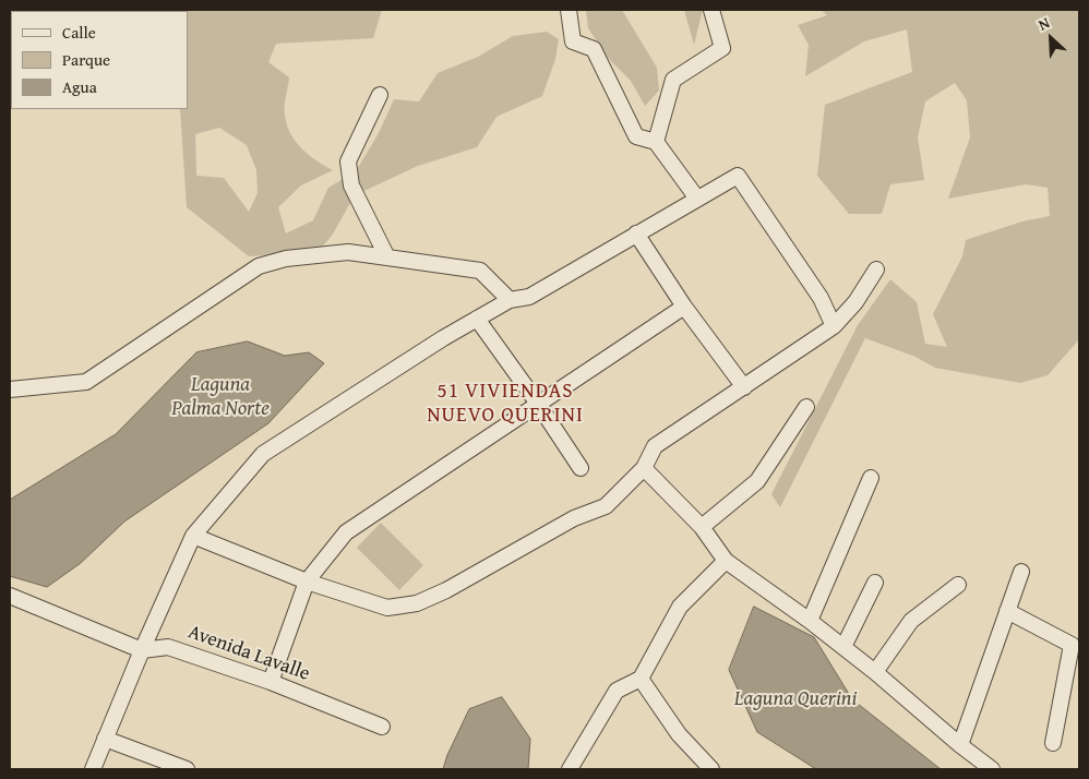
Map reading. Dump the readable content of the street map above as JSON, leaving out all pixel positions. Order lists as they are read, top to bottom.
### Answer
{
  "streets": {
    "street": ["Avenida Lavalle"]
  },
  "districts": ["51 VIVIENDAS NUEVO QUERINI"],
  "water": ["Laguna Palma Norte", "Laguna Querini"],
  "legend": ["Calle", "Parque", "Agua"],
  "north": "top left"
}
